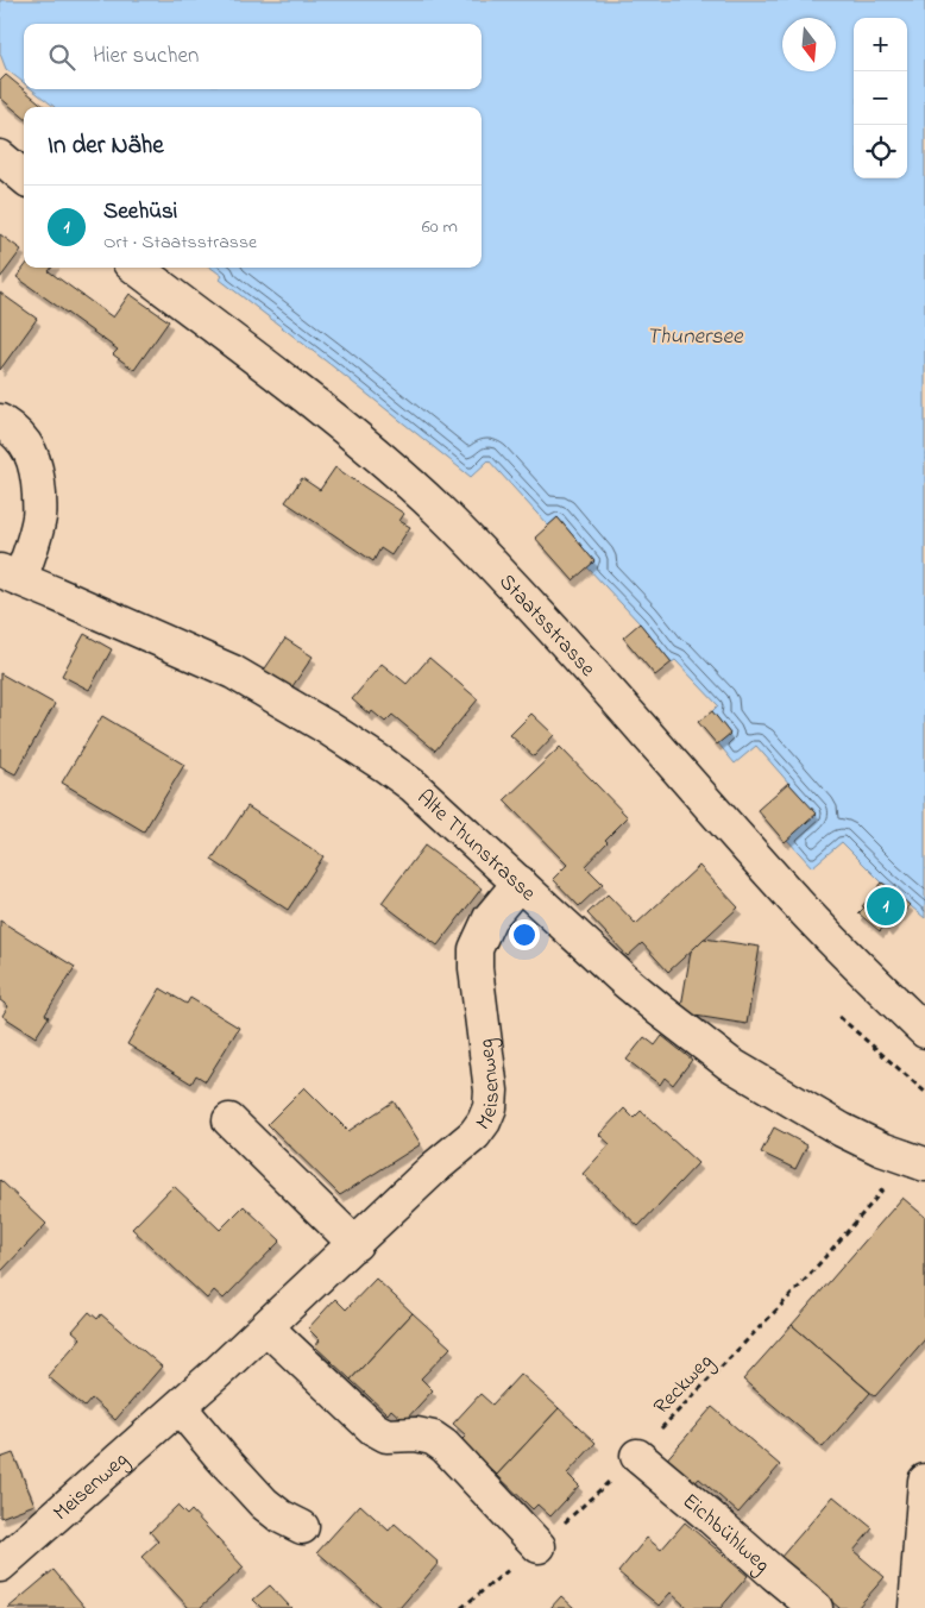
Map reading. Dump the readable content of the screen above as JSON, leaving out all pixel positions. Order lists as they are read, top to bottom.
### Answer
{
  "streets": {
    "street": [
      "Staatsstrasse",
      "Alte Thunstrasse",
      "Meisenweg",
      "Eichbühlweg"
    ],
    "path": ["Reckweg"]
  },
  "crossings": [
    ["Alte Thunstrasse", "Meisenweg"],
    ["Alte Thunstrasse", "Reckweg"],
    ["Reckweg", "Eichbühlweg"]
  ],
  "water": ["Thunersee"],
  "north": "bottom",
  "page": {
    "map_buttons": ["+", "−"],
    "search": "Hier suchen",
    "heading": "In der Nähe",
    "list": [
      {
        "mark": "1",
        "name": "Seehüsi",
        "note": "Ort · Staatsstrasse",
        "value": "60 m"
      }
    ],
    "pins": "1"
  }
}
